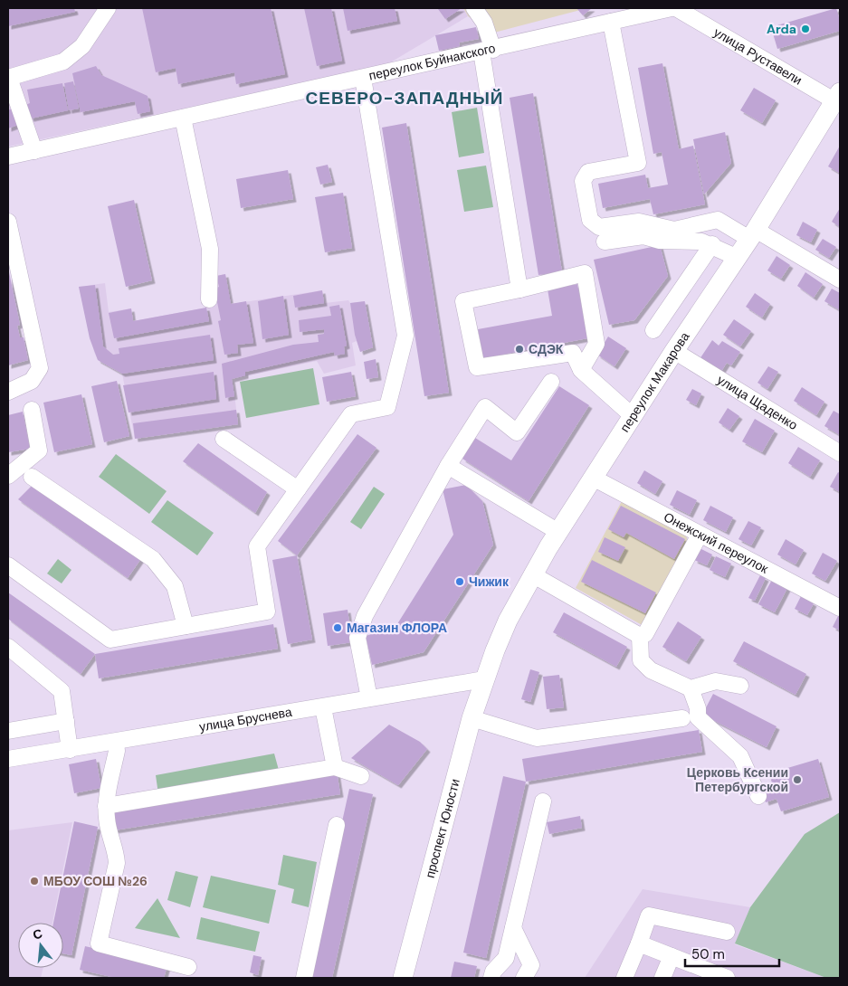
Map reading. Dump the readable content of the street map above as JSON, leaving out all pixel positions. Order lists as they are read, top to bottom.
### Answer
{
  "streets": {
    "main road": ["переулок Макарова", "проспект Юности"],
    "street": [
      "улица Руставели",
      "переулок Буйнакского",
      "улица Щаденко",
      "Онежский переулок",
      "улица Бруснева"
    ]
  },
  "crossings": [
    ["улица Руставели", "переулок Макарова"],
    ["переулок Макарова", "улица Щаденко"],
    ["переулок Макарова", "Онежский переулок"],
    ["переулок Макарова", "улица Бруснева"],
    ["переулок Макарова", "проспект Юности"],
    ["улица Бруснева", "проспект Юности"]
  ],
  "districts": ["СЕВЕРО-ЗАПАДНЫЙ"],
  "places": [
    "Arda",
    "СДЭК",
    "Чижик",
    "Магазин ФЛОРА",
    "Церковь Ксении Петербургской",
    "МБОУ СОШ №26"
  ],
  "scale_bar": "50 m",
  "north": "top"
}
